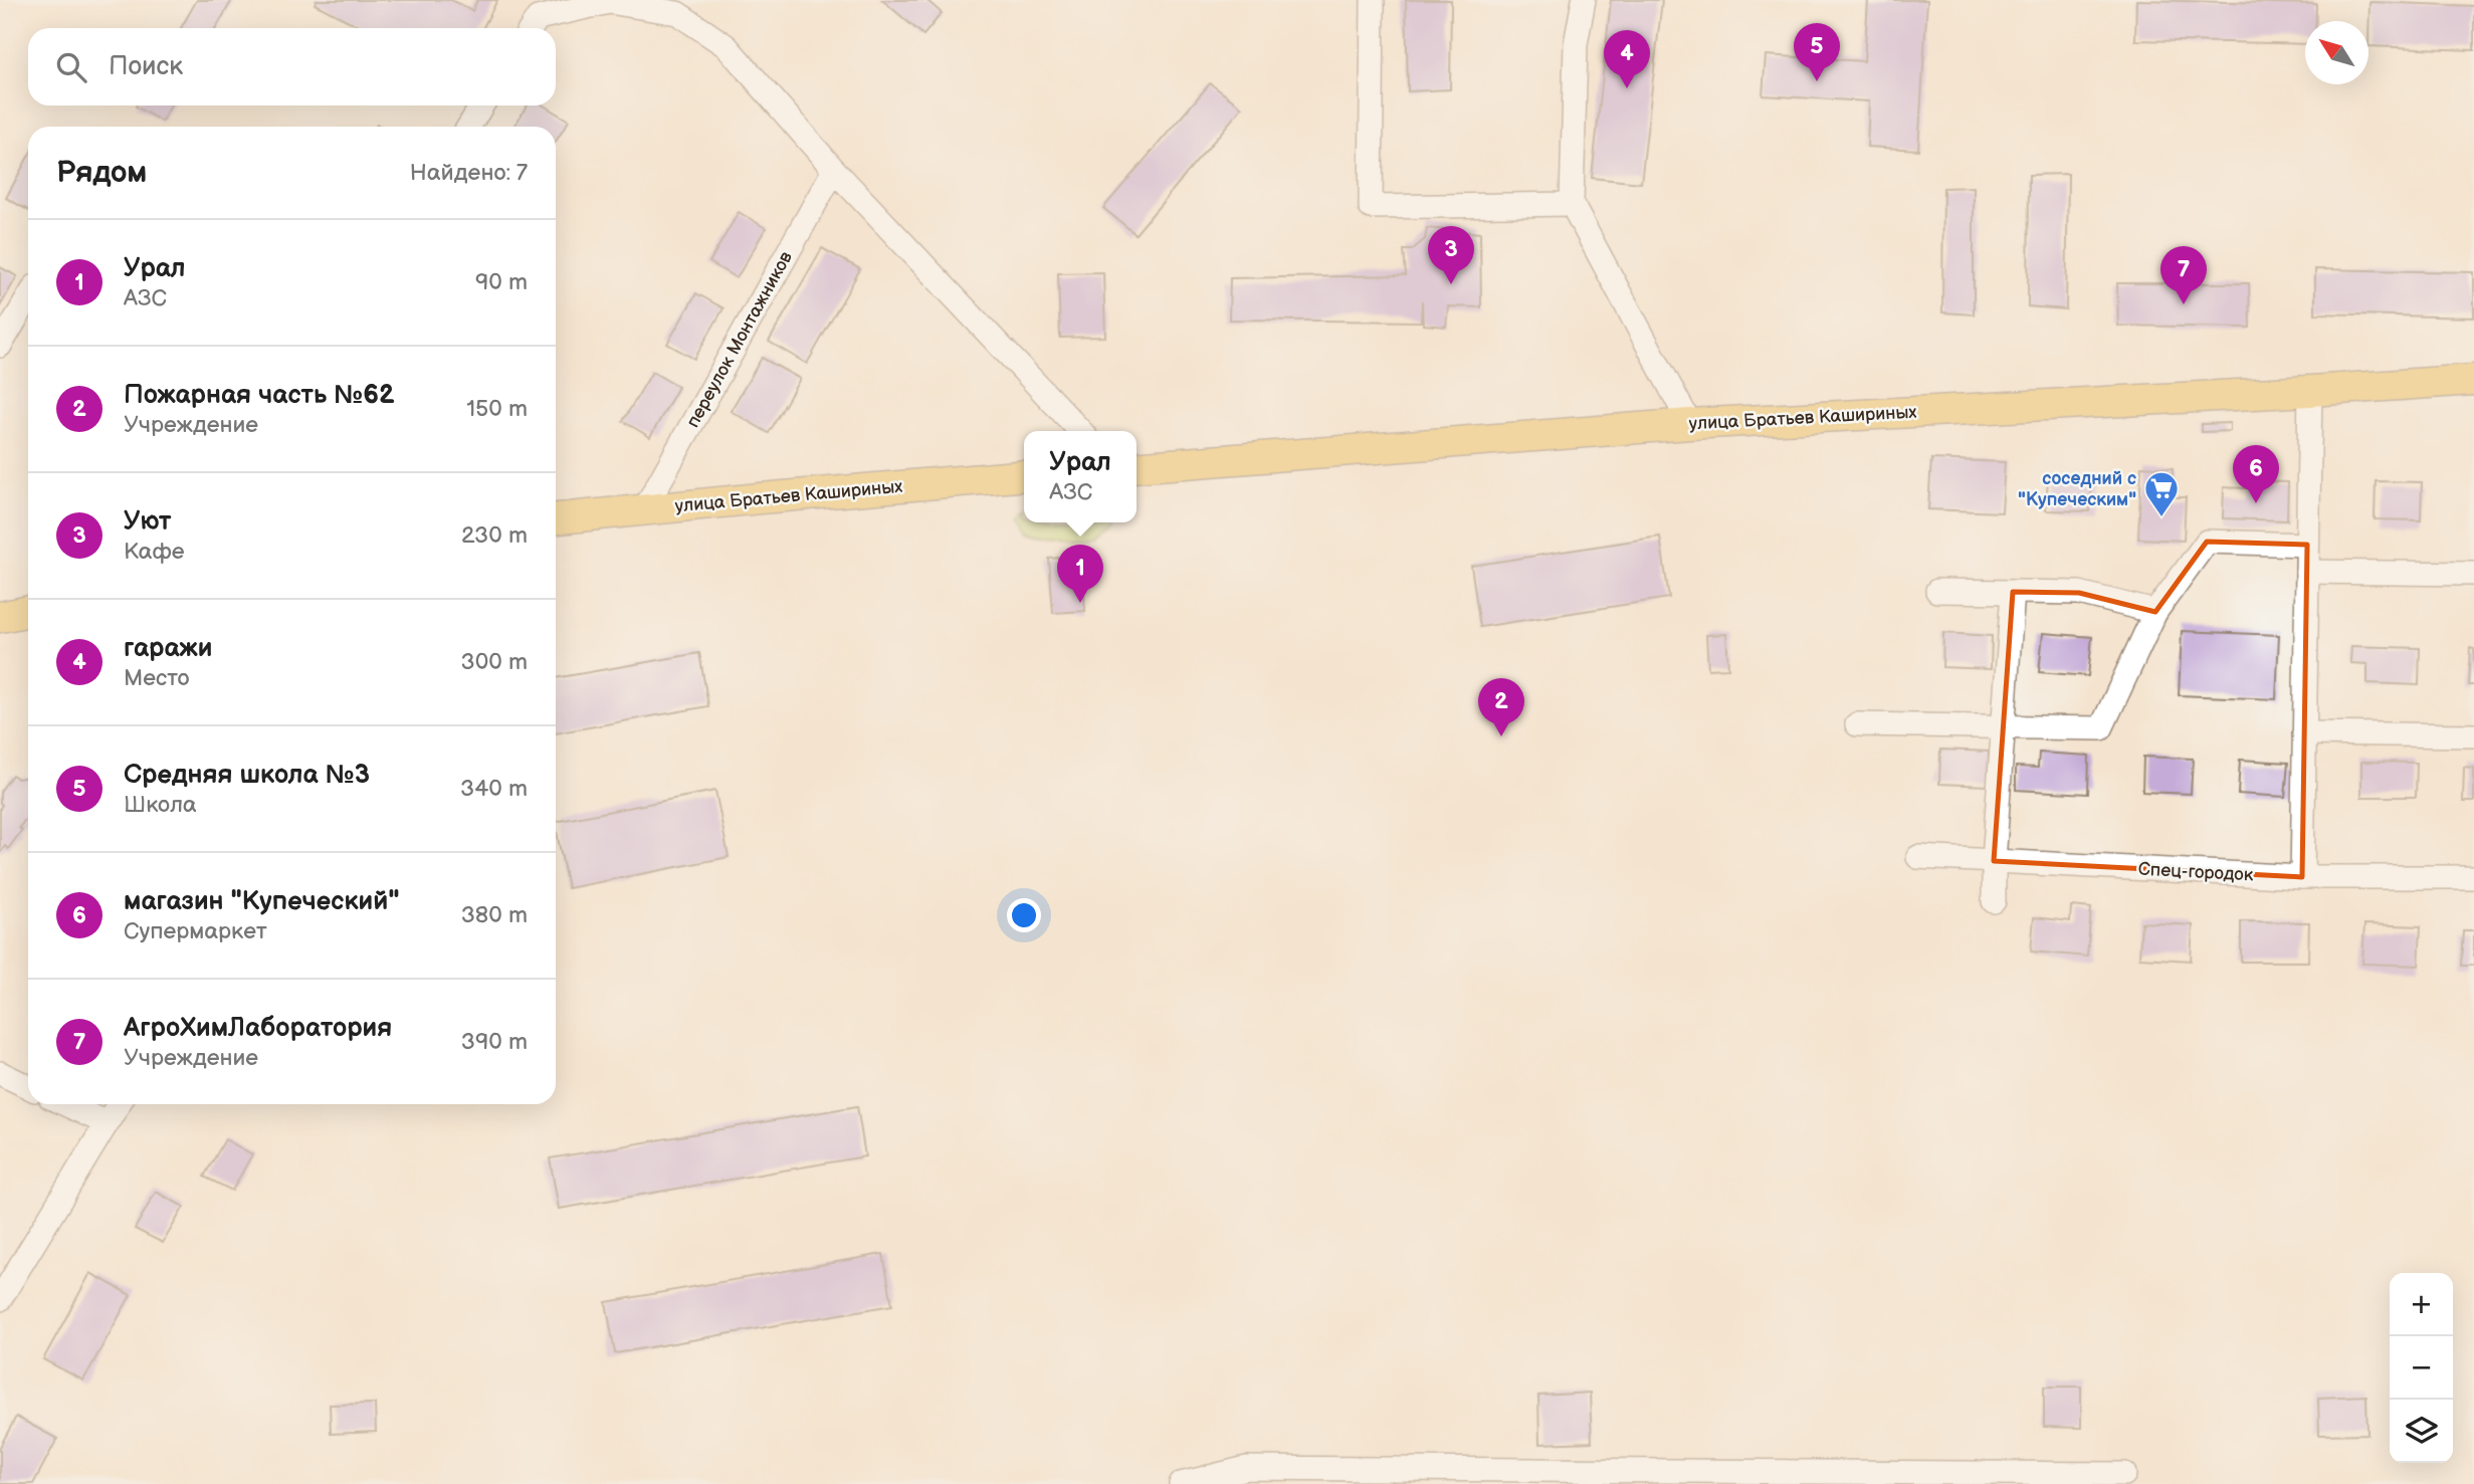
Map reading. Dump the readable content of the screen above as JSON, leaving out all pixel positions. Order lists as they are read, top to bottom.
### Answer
{
  "streets": {
    "main road": ["улица Братьев Кашириных"],
    "street": ["переулок Монтажников", "Спец-городок"]
  },
  "crossings": [
    ["переулок Монтажников", "улица Братьев Кашириных"]
  ],
  "places": {
    "supermarket": ["соседний с \"Купеческим\""]
  },
  "north": "top left",
  "page": {
    "pins": [
      "5",
      "4",
      "3",
      "7",
      "6",
      "1",
      "2"
    ],
    "search": "Поиск",
    "heading": ["Рядом", "Найдено: 7"],
    "list": [
      {
        "mark": "1",
        "name": "Урал",
        "note": "АЗС",
        "value": "90 m"
      },
      {
        "mark": "2",
        "name": "Пожарная часть №62",
        "note": "Учреждение",
        "value": "150 m"
      },
      {
        "mark": "3",
        "name": "Уют",
        "note": "Кафе",
        "value": "230 m"
      },
      {
        "mark": "4",
        "name": "гаражи",
        "note": "Место",
        "value": "300 m"
      },
      {
        "mark": "5",
        "name": "Средняя школа №3",
        "note": "Школа",
        "value": "340 m"
      },
      {
        "mark": "6",
        "name": "магазин \"Купеческий\"",
        "note": "Супермаркет",
        "value": "380 m"
      },
      {
        "mark": "7",
        "name": "АгроХимЛаборатория",
        "note": "Учреждение",
        "value": "390 m"
      }
    ],
    "popup": ["Урал", "АЗС"],
    "map_buttons": ["+", "−"]
  }
}
